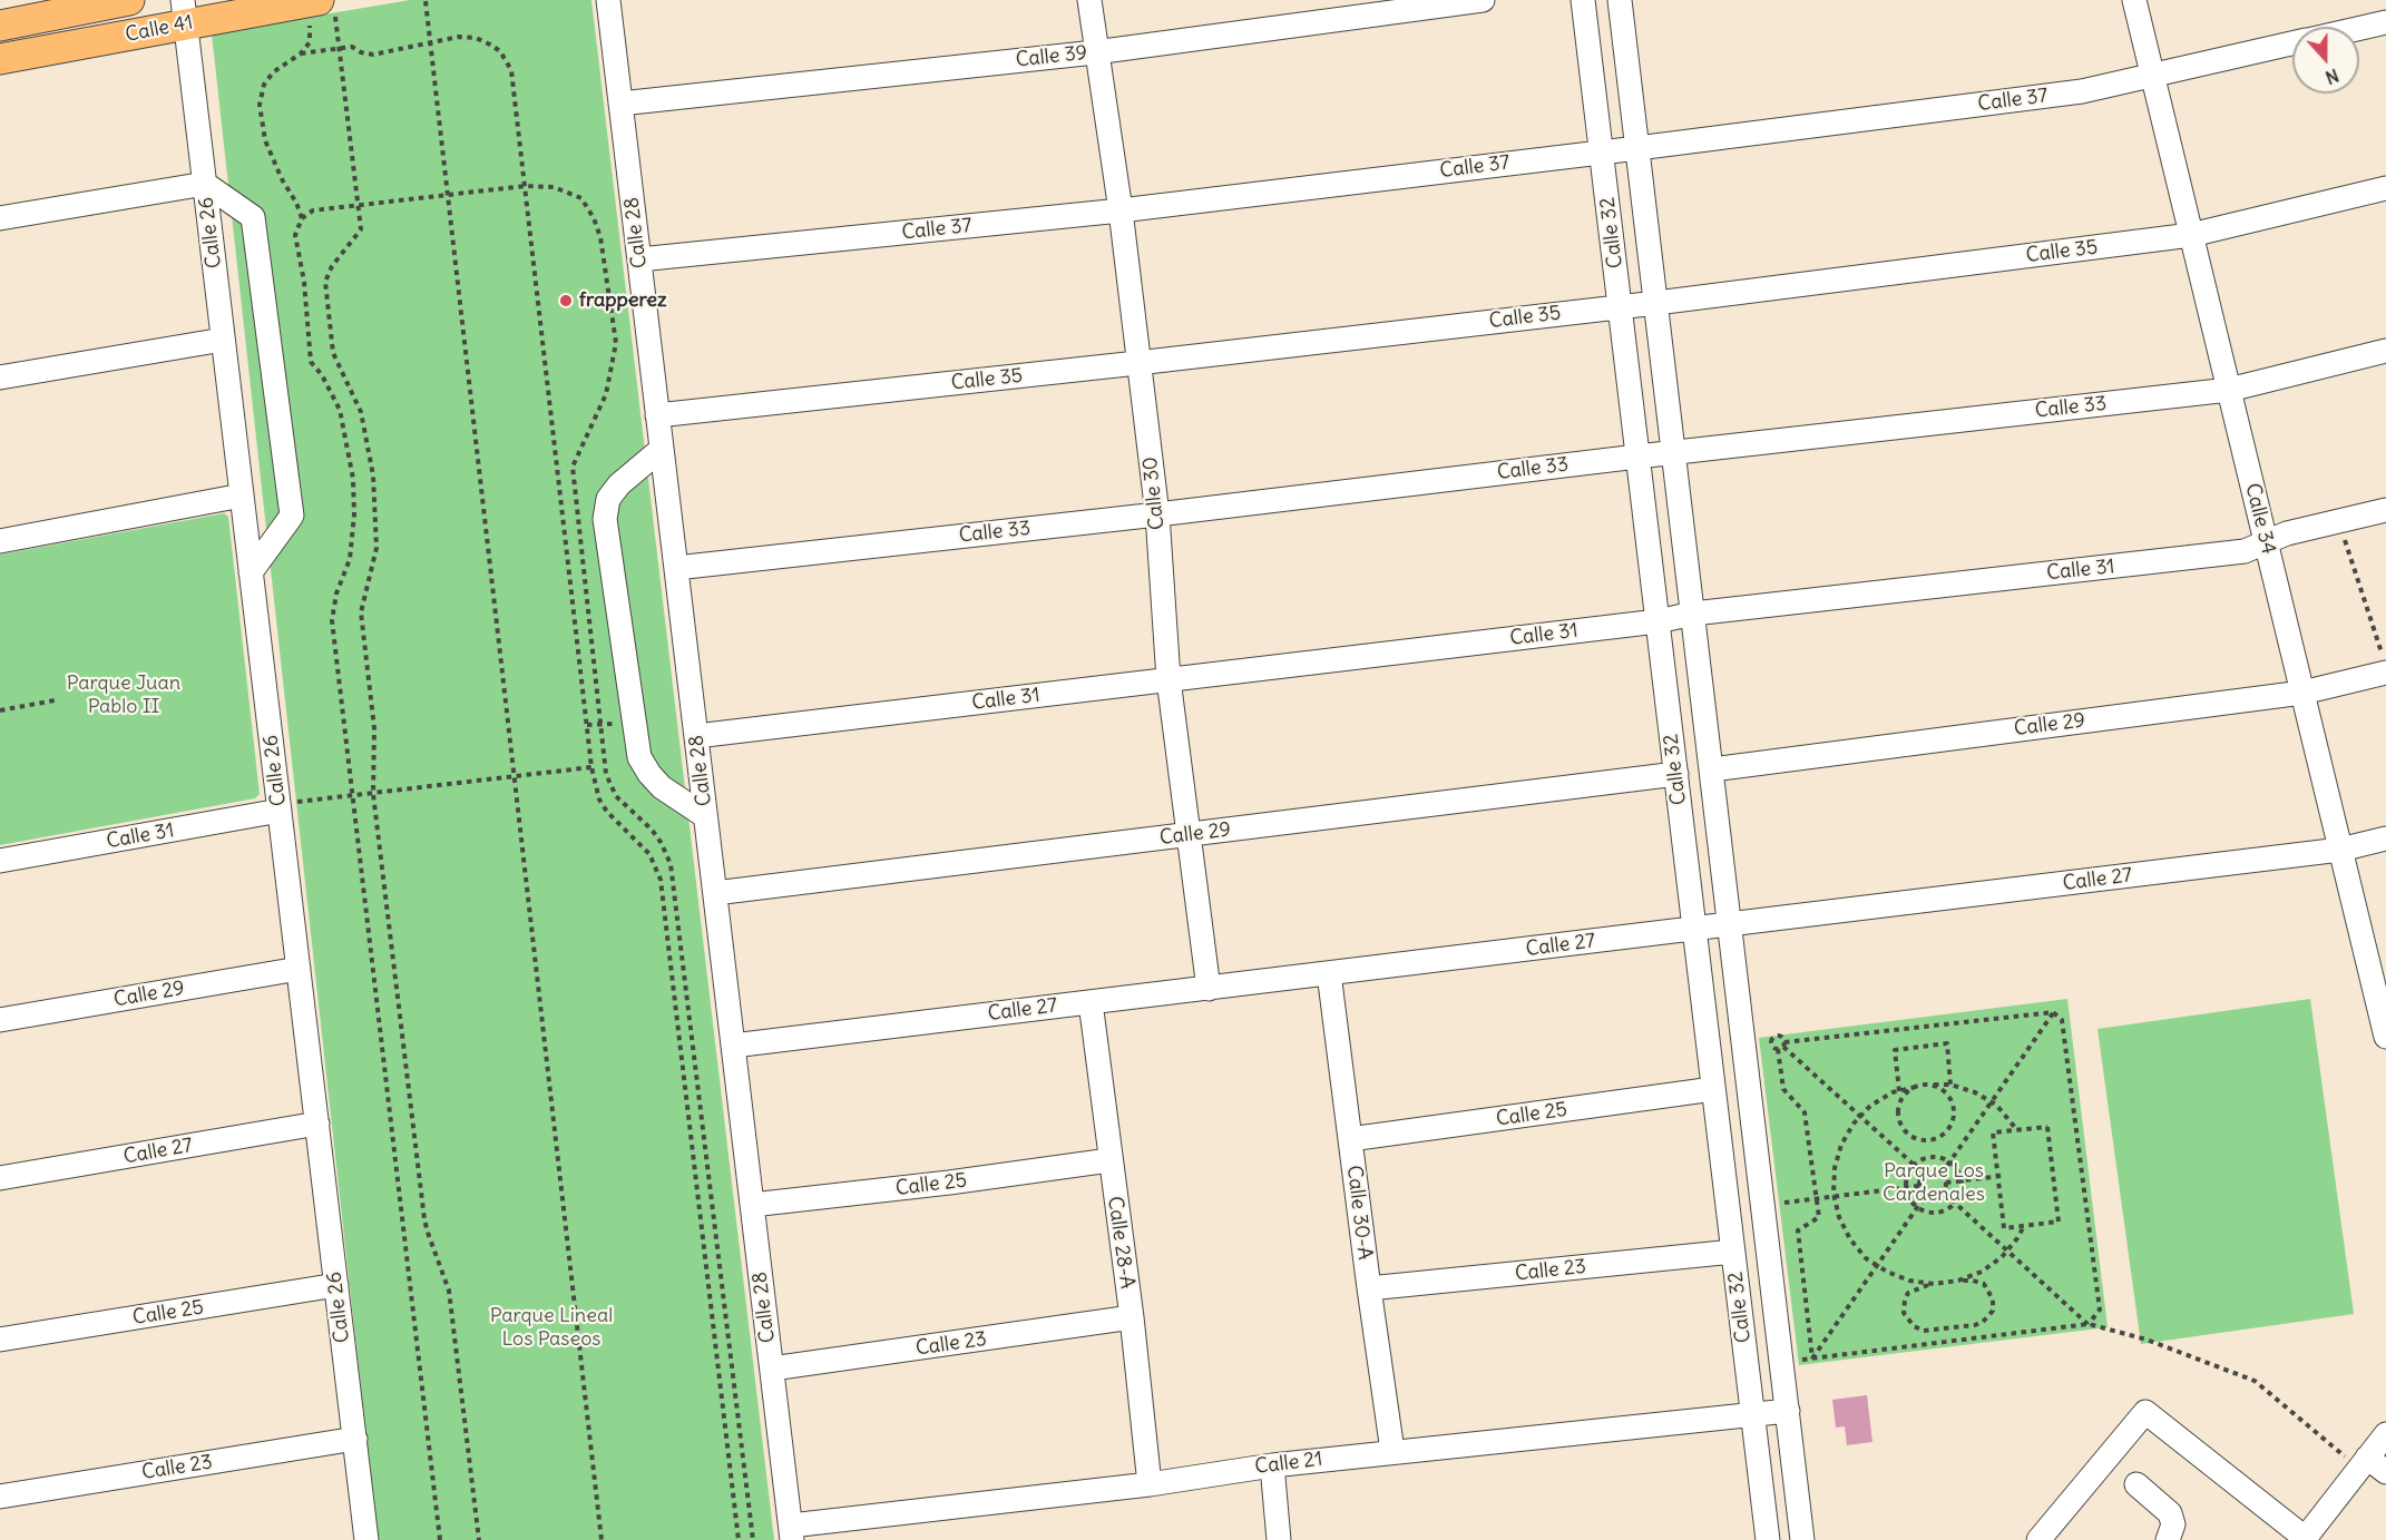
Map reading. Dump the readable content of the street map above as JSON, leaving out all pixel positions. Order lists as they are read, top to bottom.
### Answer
{
  "streets": {
    "main road": ["Calle 41"],
    "street": [
      "Calle 39",
      "Calle 37",
      "Calle 26",
      "Calle 28",
      "Calle 32",
      "Calle 35",
      "Calle 33",
      "Calle 30",
      "Calle 34",
      "Calle 31",
      "Calle 29",
      "Calle 27",
      "Calle 25",
      "Calle 30-A",
      "Calle 28-A",
      "Calle 23",
      "Calle 21"
    ]
  },
  "crossings": [
    ["Calle 41", "Calle 26"],
    ["Calle 39", "Calle 28"],
    ["Calle 39", "Calle 30"],
    ["Calle 37", "Calle 28"],
    ["Calle 37", "Calle 32"],
    ["Calle 37", "Calle 30"],
    ["Calle 37", "Calle 34"],
    ["Calle 26", "Calle 31"],
    ["Calle 26", "Calle 29"],
    ["Calle 26", "Calle 27"],
    ["Calle 26", "Calle 25"],
    ["Calle 26", "Calle 23"],
    ["Calle 28", "Calle 35"],
    ["Calle 28", "Calle 33"],
    ["Calle 28", "Calle 31"],
    ["Calle 28", "Calle 29"],
    ["Calle 28", "Calle 27"],
    ["Calle 28", "Calle 25"],
    ["Calle 28", "Calle 23"],
    ["Calle 28", "Calle 21"],
    ["Calle 32", "Calle 35"],
    ["Calle 32", "Calle 33"],
    ["Calle 32", "Calle 31"],
    ["Calle 32", "Calle 29"],
    ["Calle 32", "Calle 27"],
    ["Calle 32", "Calle 25"],
    ["Calle 32", "Calle 23"],
    ["Calle 32", "Calle 21"],
    ["Calle 35", "Calle 30"],
    ["Calle 35", "Calle 34"],
    ["Calle 33", "Calle 30"],
    ["Calle 33", "Calle 34"],
    ["Calle 30", "Calle 31"],
    ["Calle 30", "Calle 29"],
    ["Calle 30", "Calle 27"],
    ["Calle 34", "Calle 31"],
    ["Calle 34", "Calle 29"],
    ["Calle 34", "Calle 27"],
    ["Calle 27", "Calle 30-A"],
    ["Calle 27", "Calle 28-A"],
    ["Calle 25", "Calle 30-A"],
    ["Calle 25", "Calle 28-A"],
    ["Calle 30-A", "Calle 23"],
    ["Calle 30-A", "Calle 21"],
    ["Calle 28-A", "Calle 23"],
    ["Calle 28-A", "Calle 21"]
  ],
  "parks": ["Parque Juan Pablo II", "Parque Los Cardenales", "Parque Lineal Los Paseos"],
  "places": ["frapperez"],
  "north": "bottom"
}
